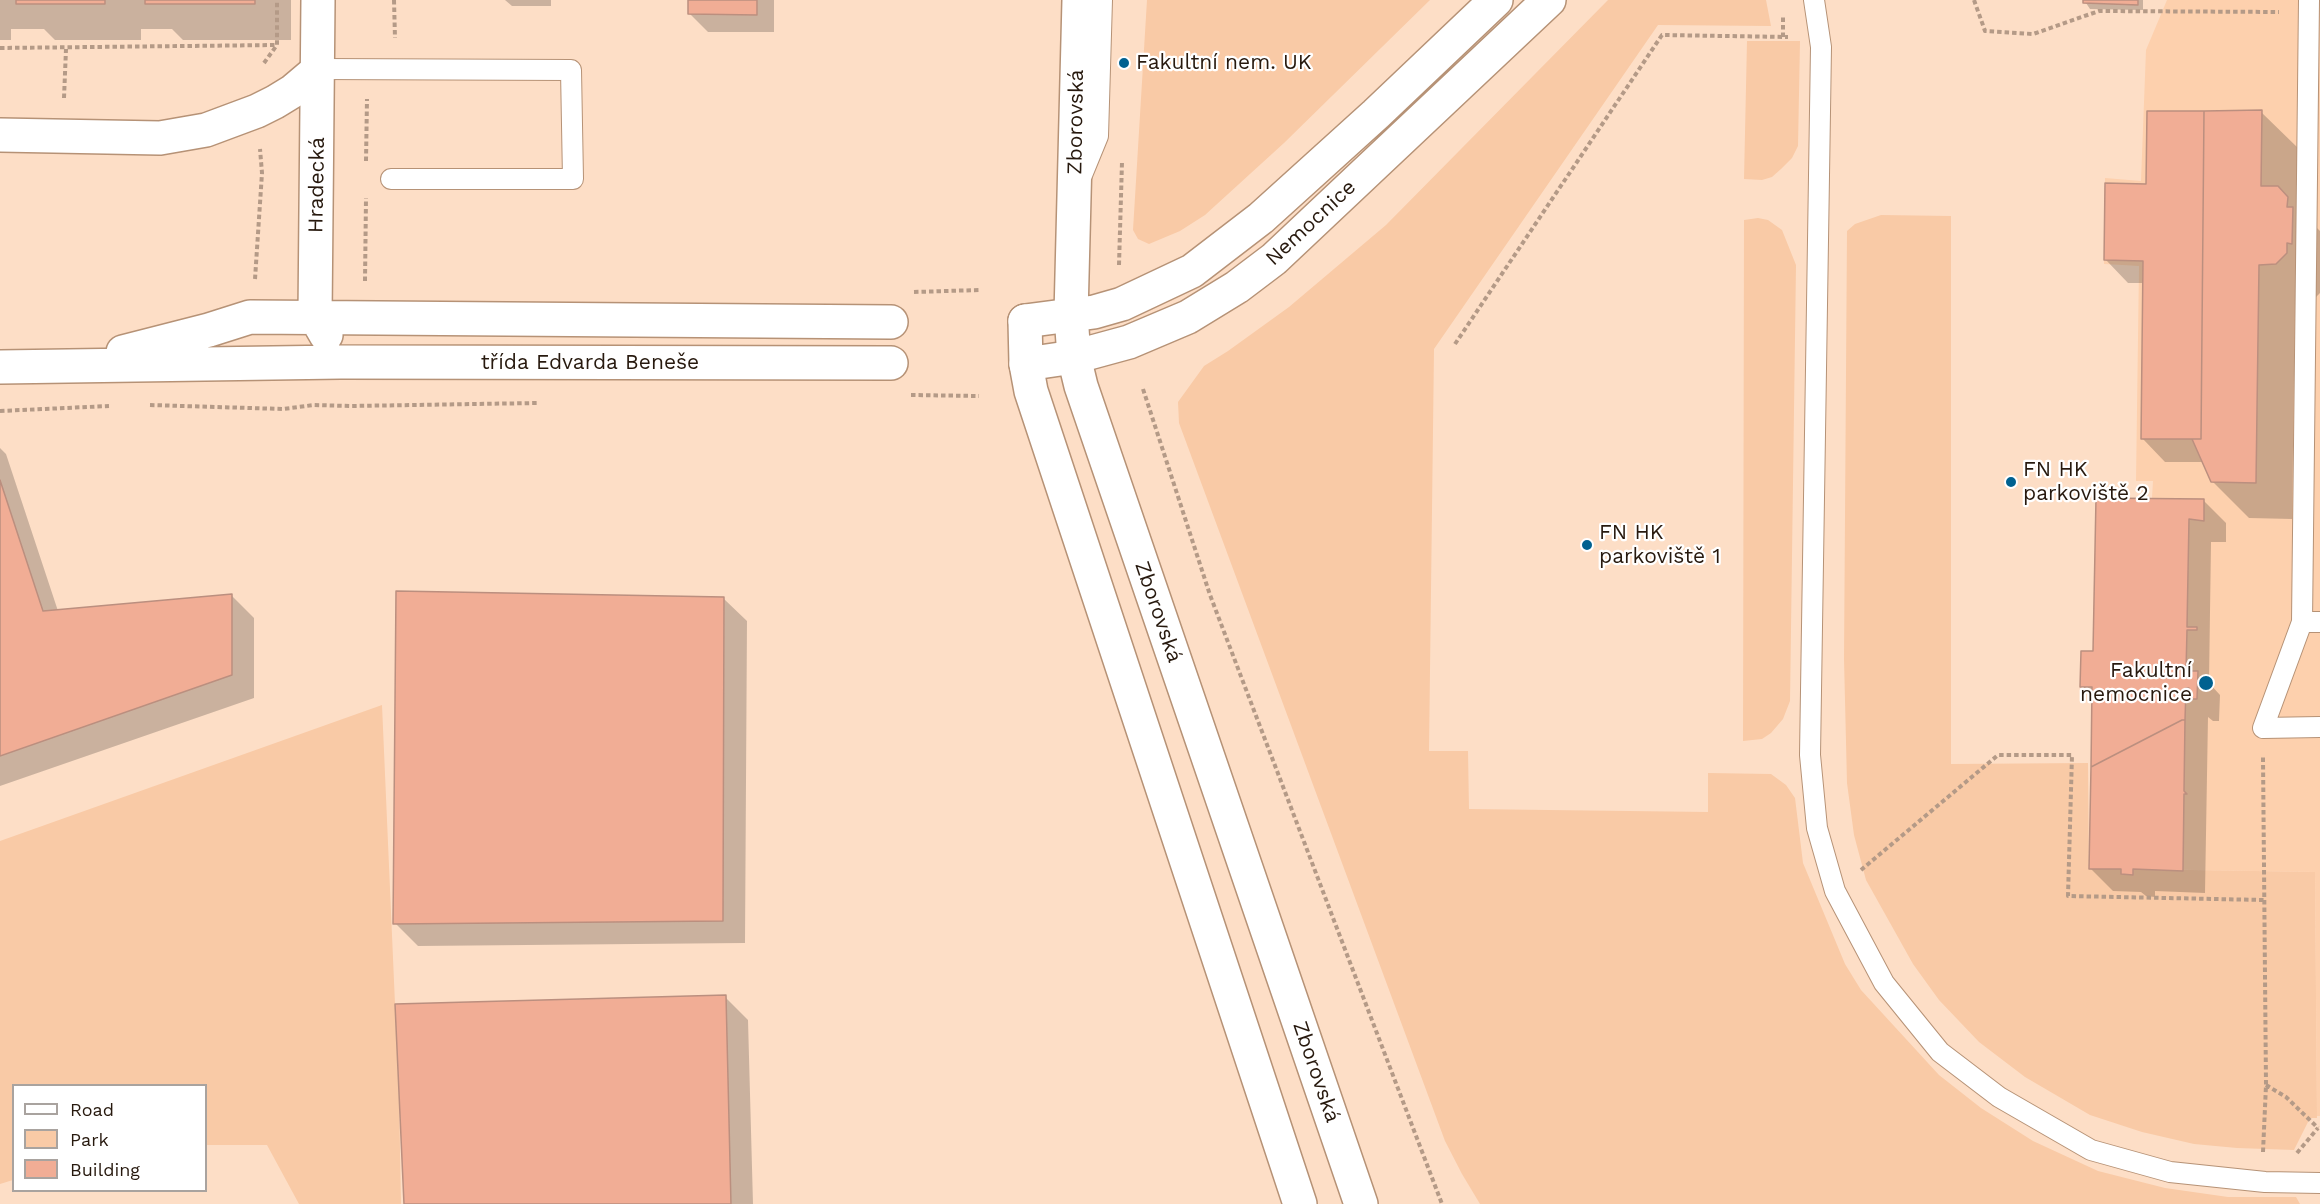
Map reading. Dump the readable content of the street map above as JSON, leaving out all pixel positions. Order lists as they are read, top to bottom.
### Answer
{
  "streets": {
    "street": [
      "Zborovská",
      "Hradecká",
      "Nemocnice",
      "třída Edvarda Beneše"
    ]
  },
  "crossings": [
    ["Zborovská", "Nemocnice"],
    ["Hradecká", "třída Edvarda Beneše"]
  ],
  "places": [
    "Fakultní nem. UK",
    "FN HK parkoviště 2",
    "FN HK parkoviště 1",
    "Fakultní nemocnice"
  ],
  "legend": ["Road", "Park", "Building"]
}
